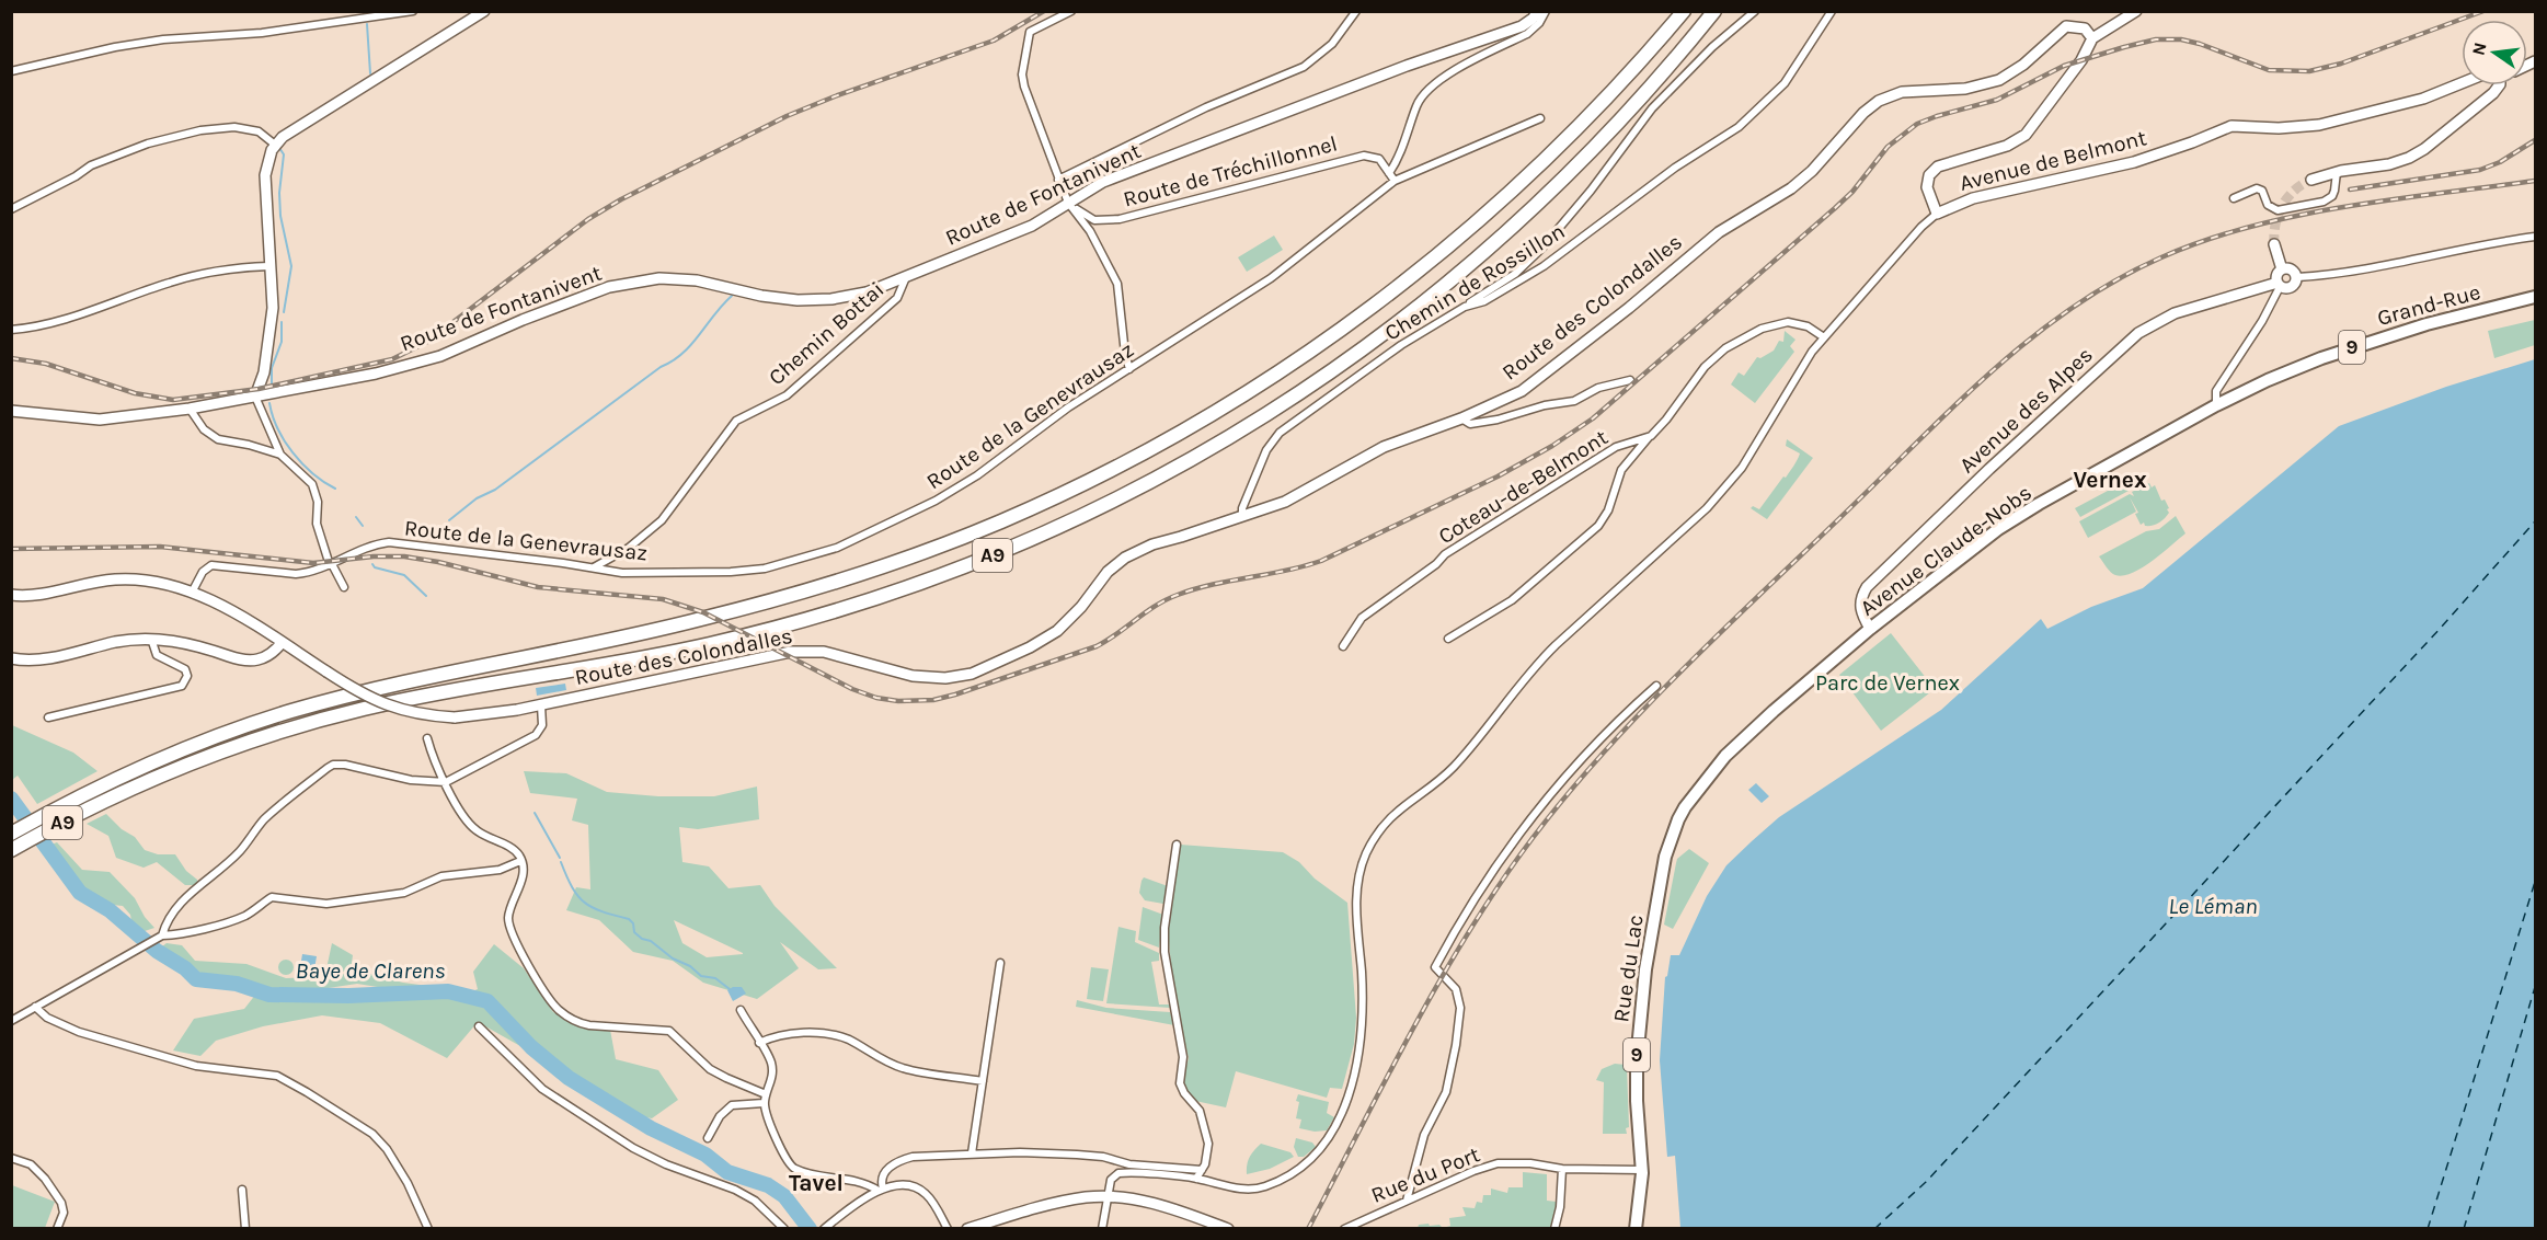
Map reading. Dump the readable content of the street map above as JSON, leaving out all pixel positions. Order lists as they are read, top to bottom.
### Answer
{
  "streets": {
    "highway": ["A9"],
    "main road": [
      "Grand-Rue",
      "9",
      "Avenue Claude-Nobs",
      "Rue du Lac"
    ],
    "street": [
      "Avenue de Belmont",
      "Route de Tréchillonnel",
      "Route de Fontanivent",
      "Chemin de Rossillon",
      "Route des Colondalles",
      "Chemin Bottai",
      "Avenue des Alpes",
      "Route de la Genevrausaz",
      "Coteau-de-Belmont",
      "Rue du Port"
    ]
  },
  "crossings": [
    ["Route de Tréchillonnel", "Route de Fontanivent"],
    ["Route de Tréchillonnel", "Route de la Genevrausaz"],
    ["Route de Fontanivent", "Chemin Bottai"],
    ["Chemin de Rossillon", "Route des Colondalles"],
    ["Grand-Rue", "Avenue Claude-Nobs"],
    ["Route des Colondalles", "Route de la Genevrausaz"],
    ["Chemin Bottai", "Route de la Genevrausaz"],
    ["Avenue des Alpes", "Avenue Claude-Nobs"],
    ["Avenue Claude-Nobs", "Rue du Lac"],
    ["Rue du Lac", "Rue du Port"]
  ],
  "districts": ["Vernex", "Tavel"],
  "water": ["Le Léman", "Baye de Clarens"],
  "parks": ["Parc de Vernex"],
  "north": "left"
}
